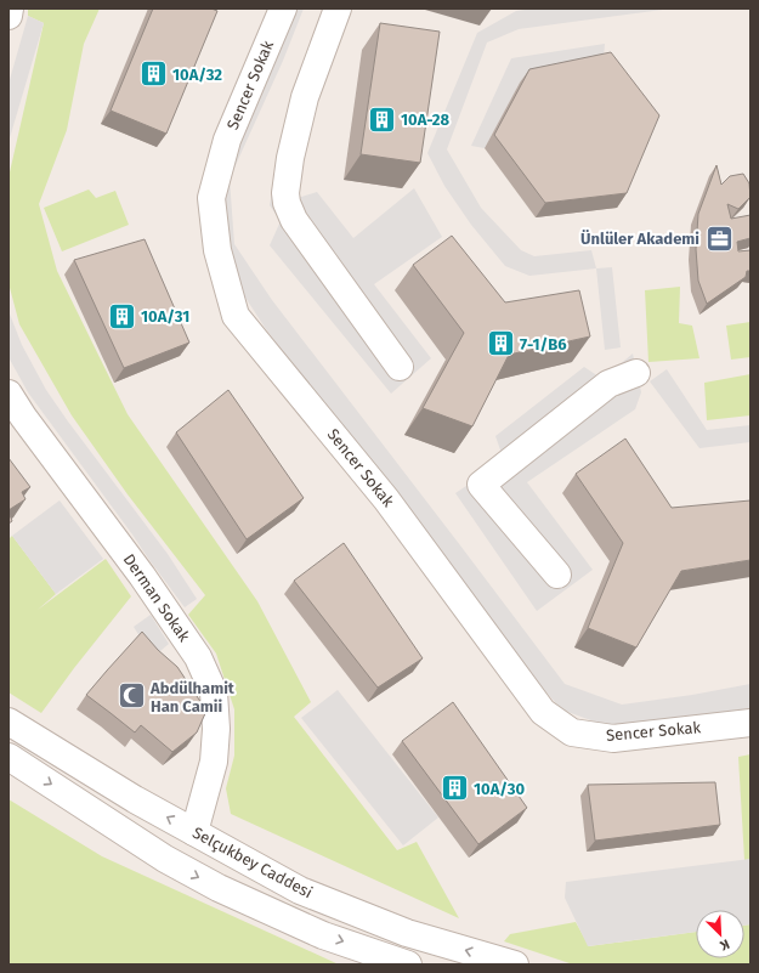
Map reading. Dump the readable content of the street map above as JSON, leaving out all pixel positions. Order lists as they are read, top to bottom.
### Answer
{
  "streets": {
    "street": ["Sencer Sokak", "Derman Sokak", "Selçukbey Caddesi"]
  },
  "crossings": [
    ["Derman Sokak", "Selçukbey Caddesi"]
  ],
  "places": {
    "building": [
      "10A/32",
      "10A-28",
      "10A/31",
      "7-1/B6",
      "10A/30"
    ],
    "office": ["Ünlüler Akademi"],
    "mosque": ["Abdülhamit Han Camii"]
  },
  "north": "bottom right"
}
